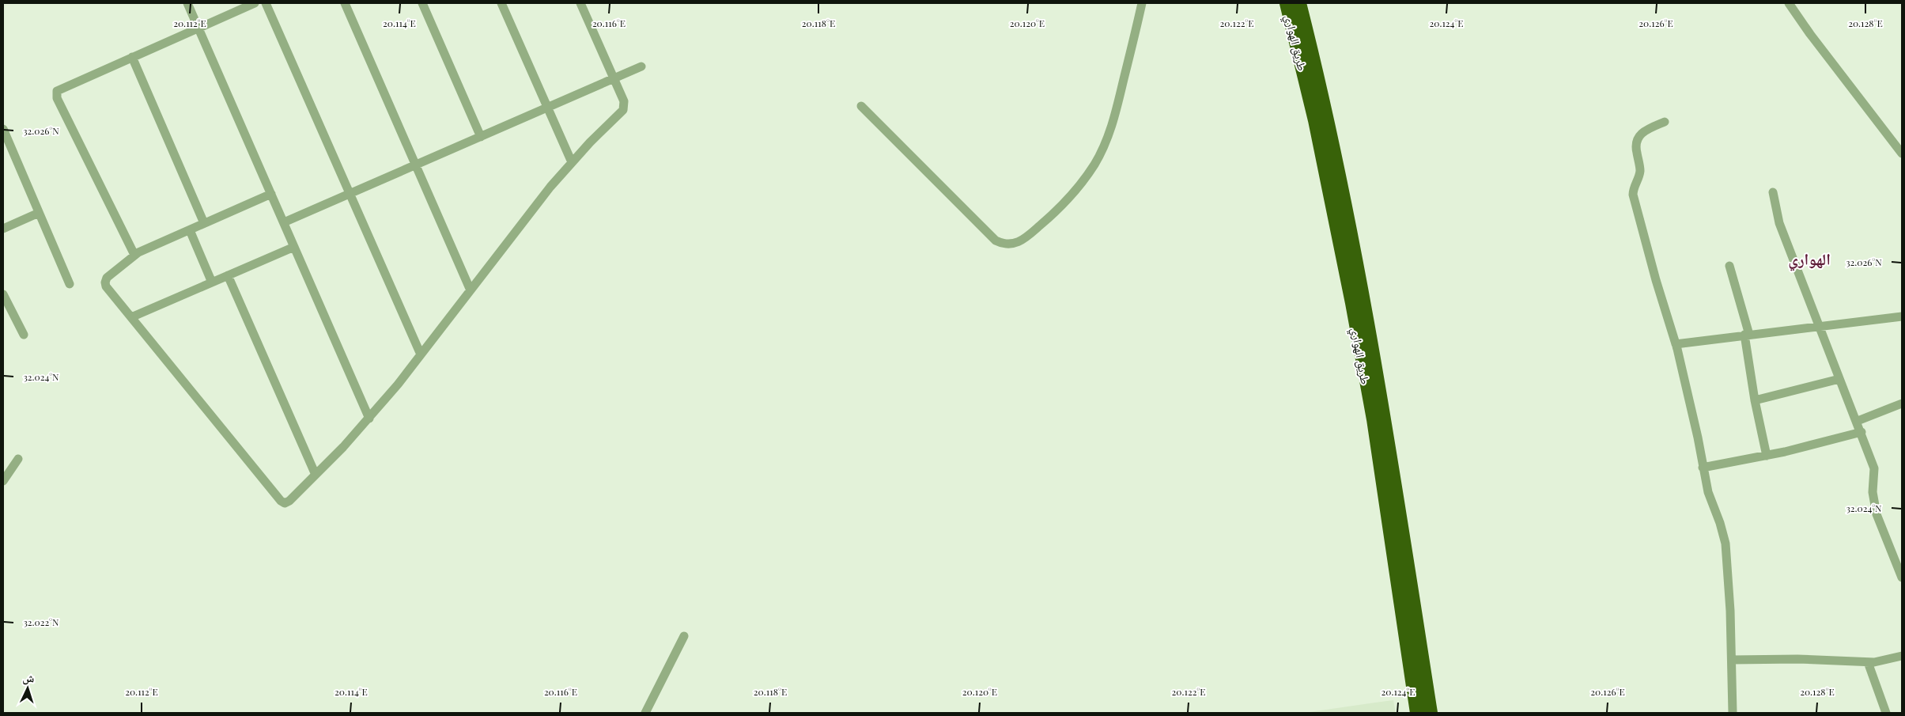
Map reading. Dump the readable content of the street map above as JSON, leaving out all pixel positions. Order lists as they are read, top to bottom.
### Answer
{
  "streets": {
    "highway": ["طريق الهواري"]
  },
  "districts": ["الهواري"],
  "north": "top",
  "coordinates": [
    "20.112°E",
    "20.114°E",
    "20.116°E",
    "20.118°E",
    "20.120°E",
    "20.122°E",
    "20.124°E",
    "20.126°E",
    "20.128°E",
    "32.026°N",
    "32.024°N",
    "32.022°N"
  ]
}
